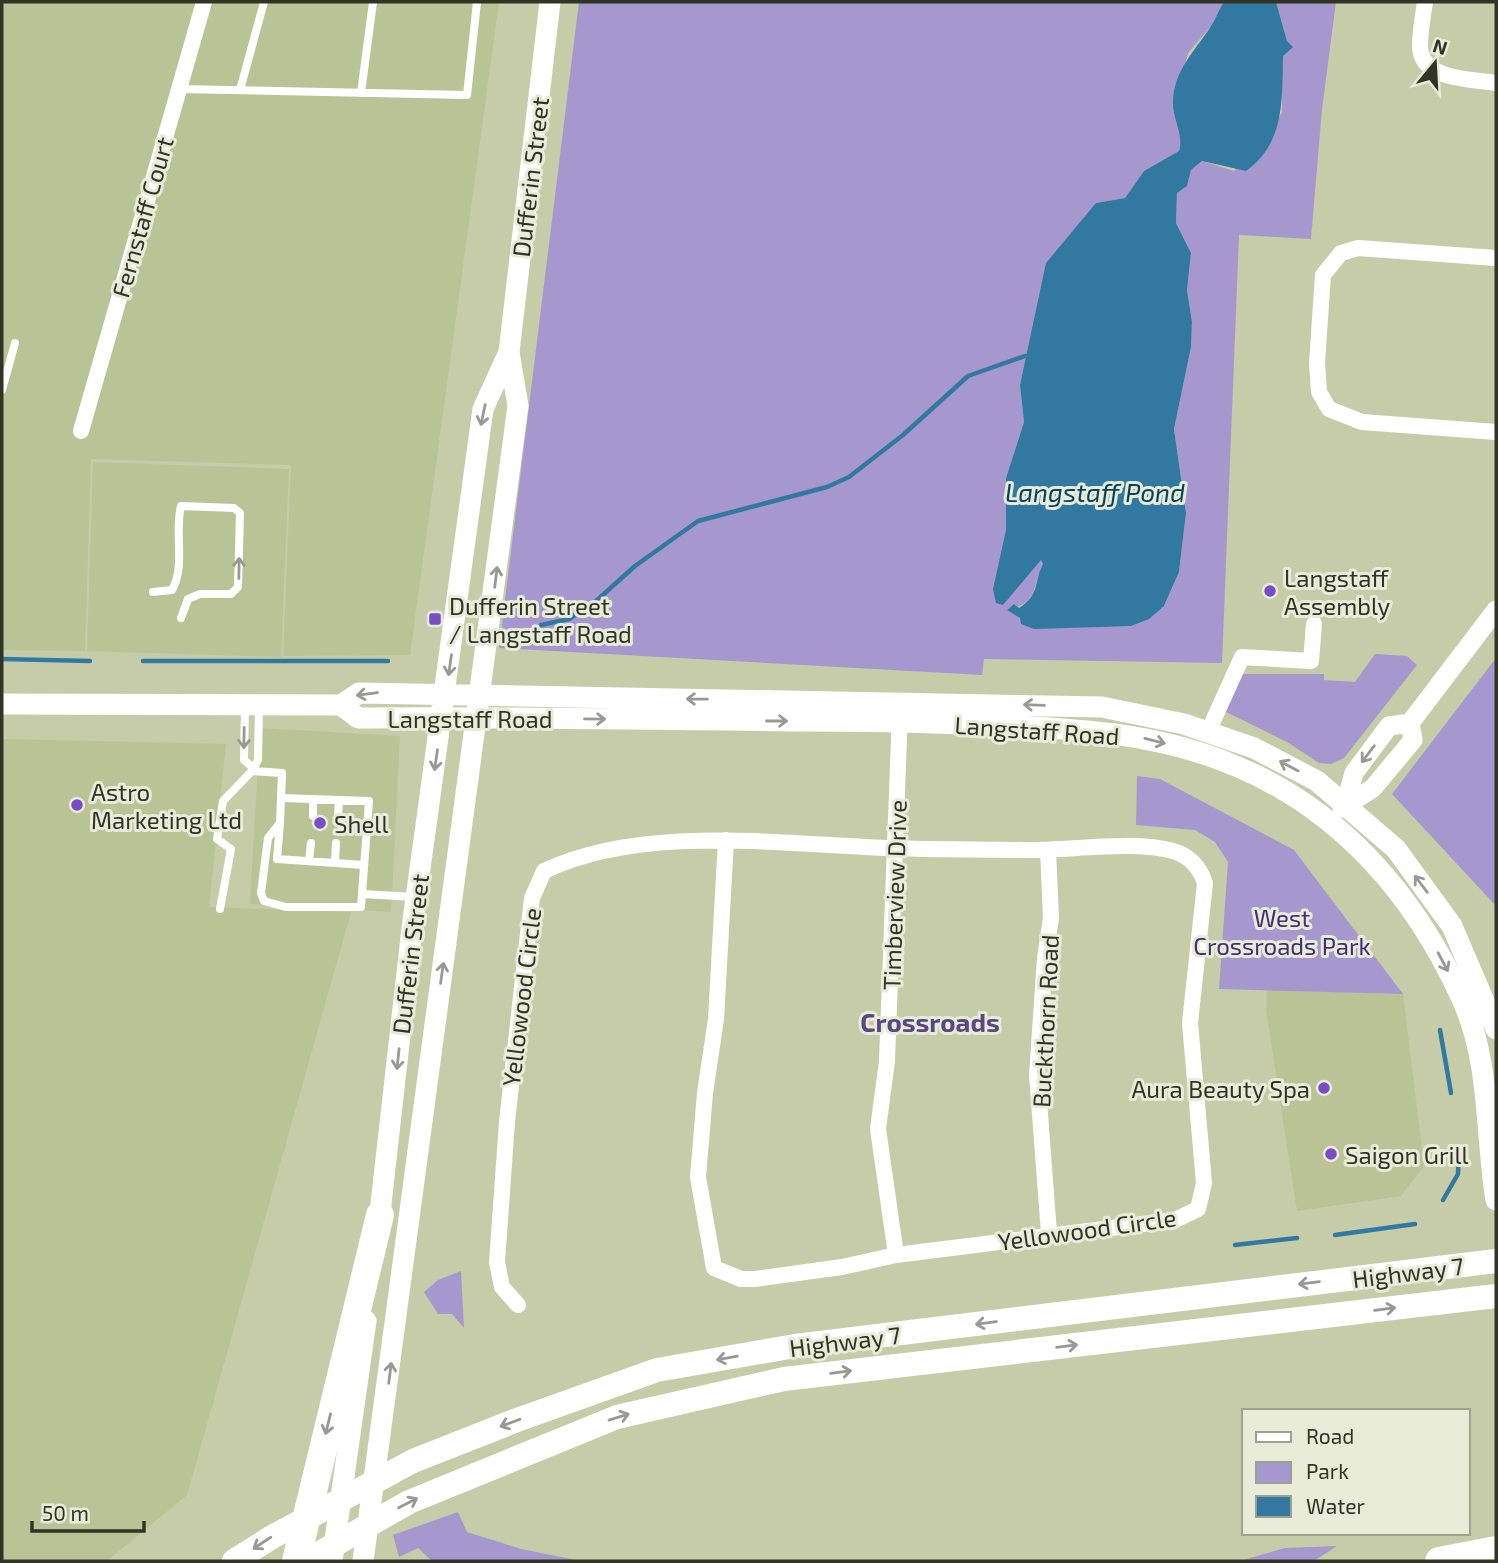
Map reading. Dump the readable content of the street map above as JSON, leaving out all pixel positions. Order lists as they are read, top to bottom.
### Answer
{
  "streets": {
    "main road": ["Dufferin Street", "Langstaff Road", "Highway 7"],
    "street": [
      "Fernstaff Court",
      "Timberview Drive",
      "Yellowood Circle",
      "Buckthorn Road"
    ]
  },
  "crossings": [
    ["Dufferin Street", "Langstaff Road"],
    ["Langstaff Road", "Timberview Drive"],
    ["Timberview Drive", "Yellowood Circle"],
    ["Yellowood Circle", "Buckthorn Road"]
  ],
  "districts": ["Crossroads"],
  "water": ["Langstaff Pond"],
  "parks": ["West Crossroads Park"],
  "places": {
    "other": [
      "Langstaff Assembly",
      "Astro Marketing Ltd",
      "Shell",
      "Aura Beauty Spa",
      "Saigon Grill"
    ],
    "transit": ["Dufferin Street / Langstaff Road"]
  },
  "legend": ["Road", "Park", "Water"],
  "scale_bar": "50 m",
  "north": "top"
}
